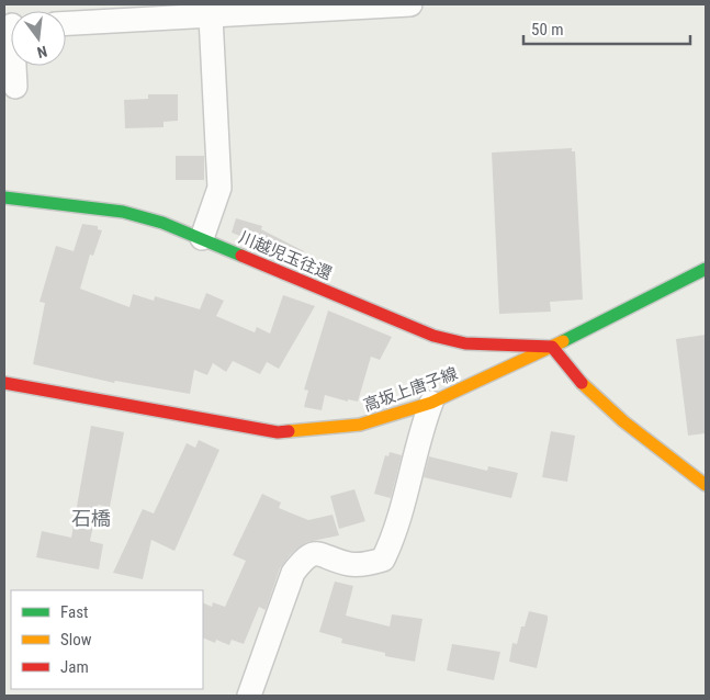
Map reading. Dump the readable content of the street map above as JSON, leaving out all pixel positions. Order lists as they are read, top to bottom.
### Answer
{
  "streets": {
    "street": ["川越児玉往還", "高坂上唐子線"]
  },
  "crossings": [
    ["川越児玉往還", "高坂上唐子線"]
  ],
  "districts": ["石橋"],
  "legend": ["Fast", "Slow", "Jam"],
  "scale_bar": "50 m",
  "north": "bottom"
}
